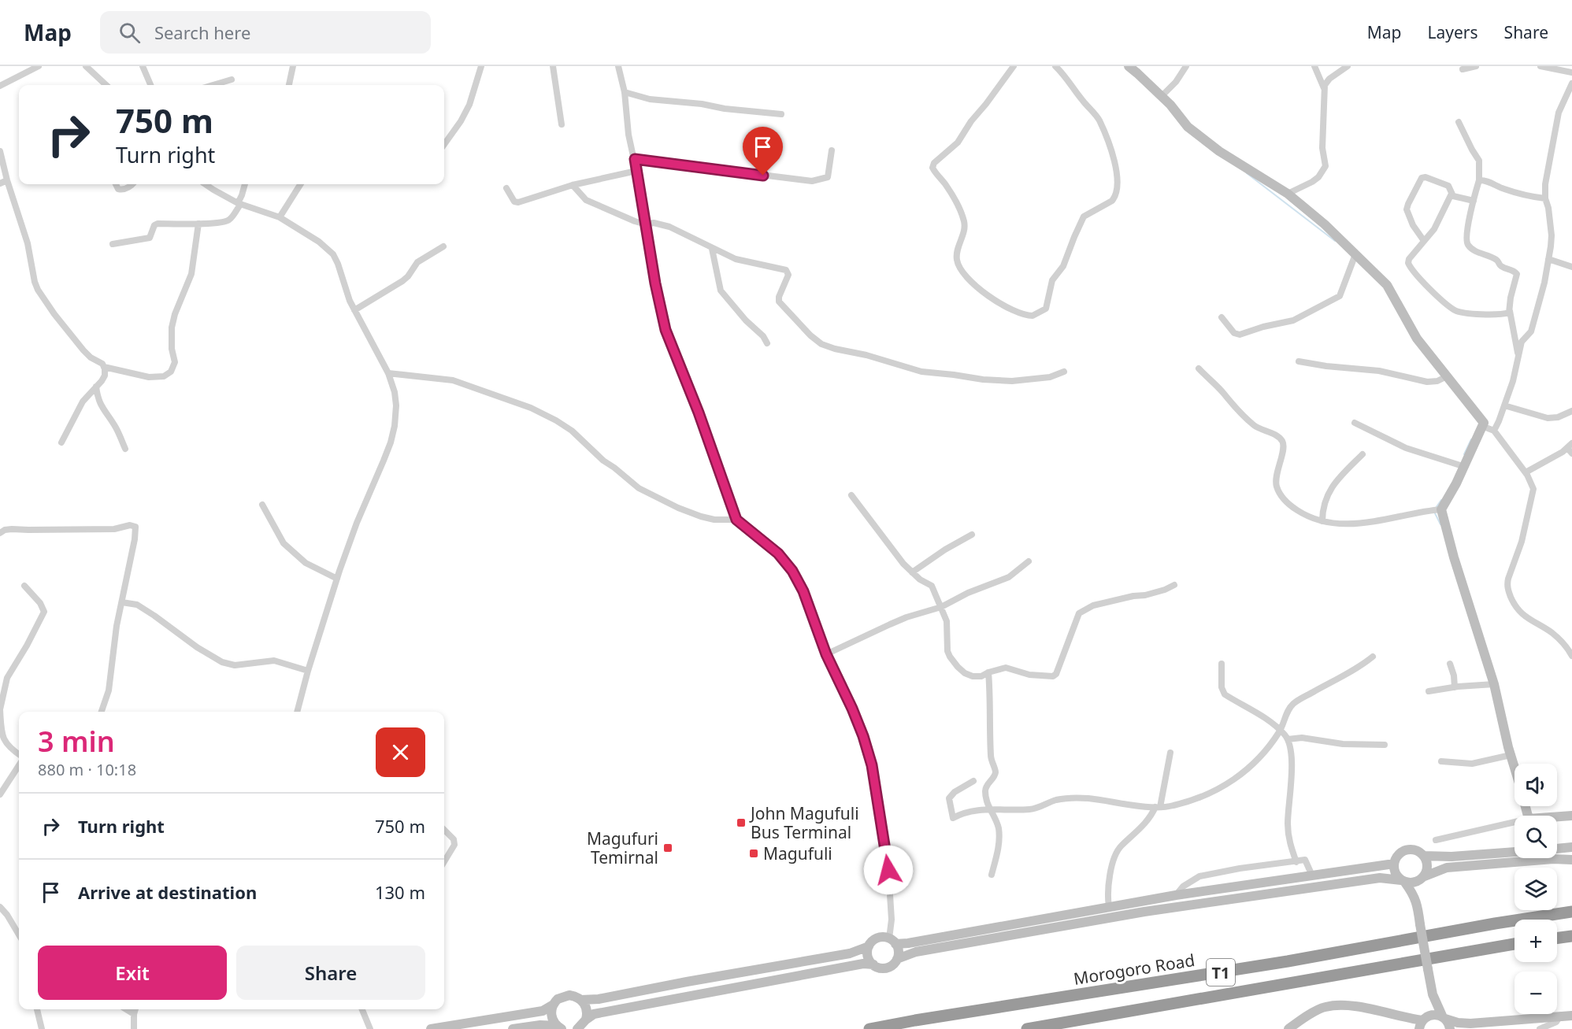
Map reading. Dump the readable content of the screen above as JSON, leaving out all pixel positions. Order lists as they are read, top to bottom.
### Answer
{
  "streets": {
    "highway": ["Morogoro Road", "T1"]
  },
  "places": {
    "transit": ["John Magufuli Bus Terminal", "Magufuri Temirnal", "Magufuli"]
  },
  "page": {
    "header": "Map",
    "search": "Search here",
    "nav": ["Map", "Layers", "Share"],
    "turn": ["750 m", "Turn right"],
    "heading": ["3 min", "880 m · 10:18"],
    "map_buttons": ["+", "−"],
    "list": [
      {
        "name": "Turn right",
        "value": "750 m"
      },
      {
        "name": "Arrive at destination",
        "value": "130 m"
      }
    ],
    "buttons": ["Exit", "Share"]
  }
}
